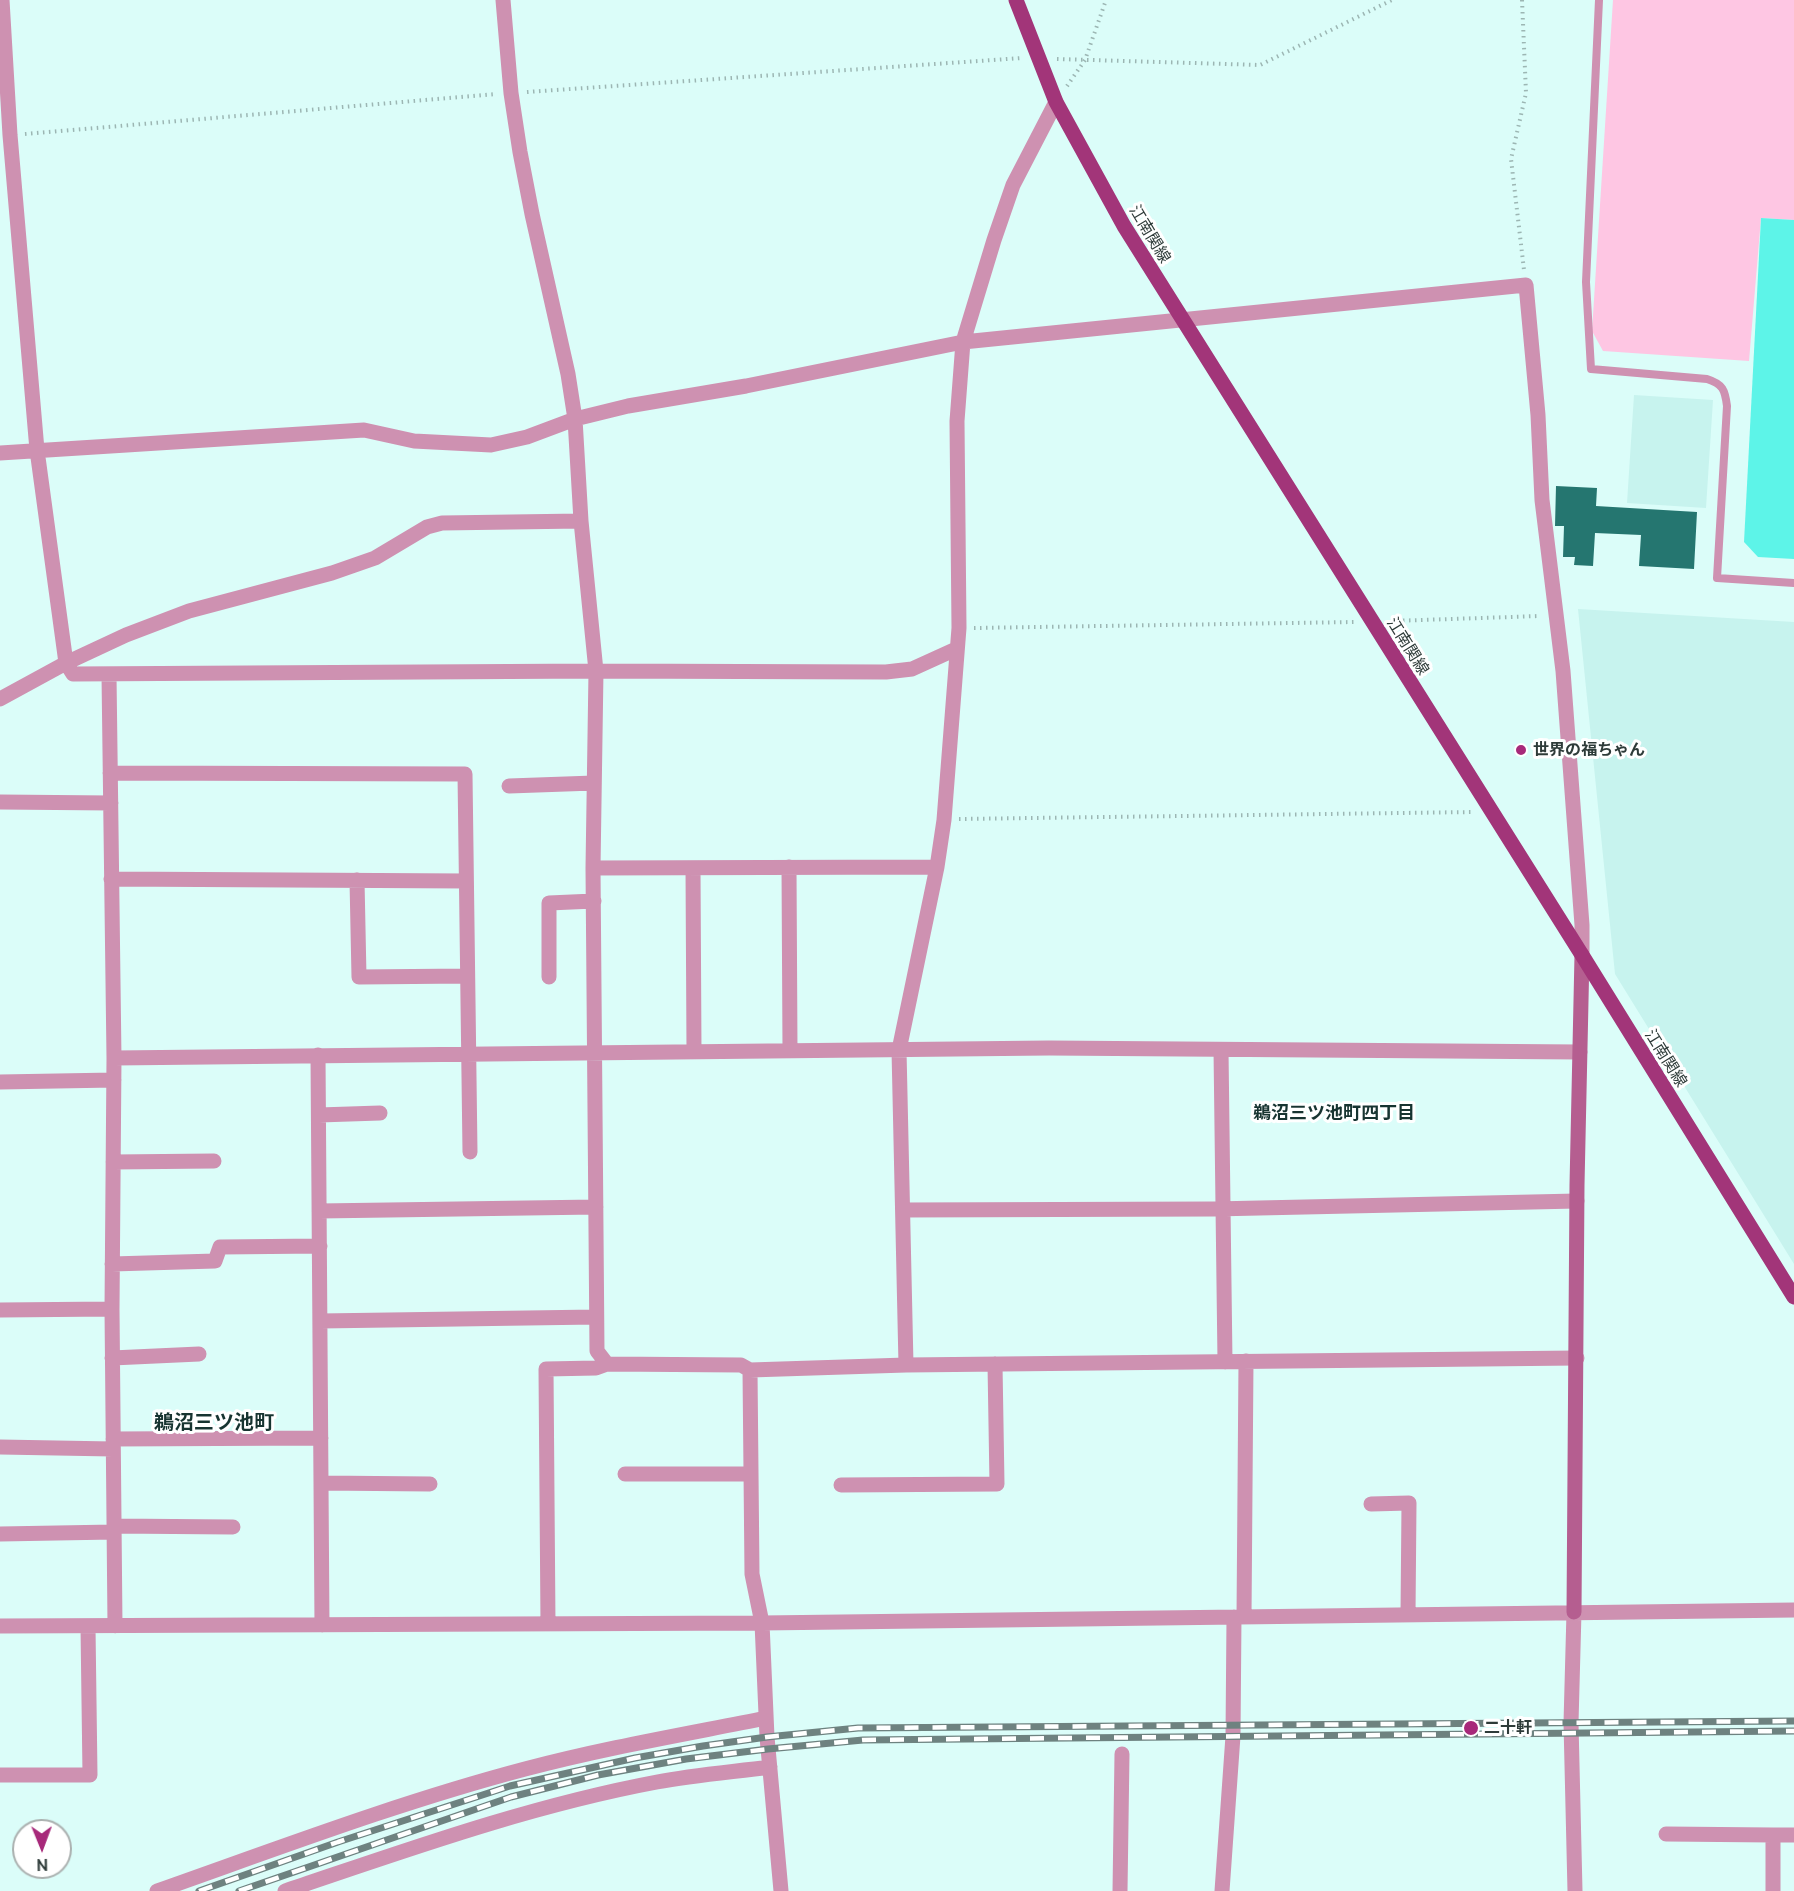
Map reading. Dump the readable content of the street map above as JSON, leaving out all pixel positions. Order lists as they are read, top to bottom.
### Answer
{
  "streets": {
    "main road": ["江南関線"]
  },
  "districts": ["鵜沼三ツ池町四丁目", "鵜沼三ツ池町"],
  "places": ["世界の福ちゃん", "二十軒"],
  "north": "bottom"
}
